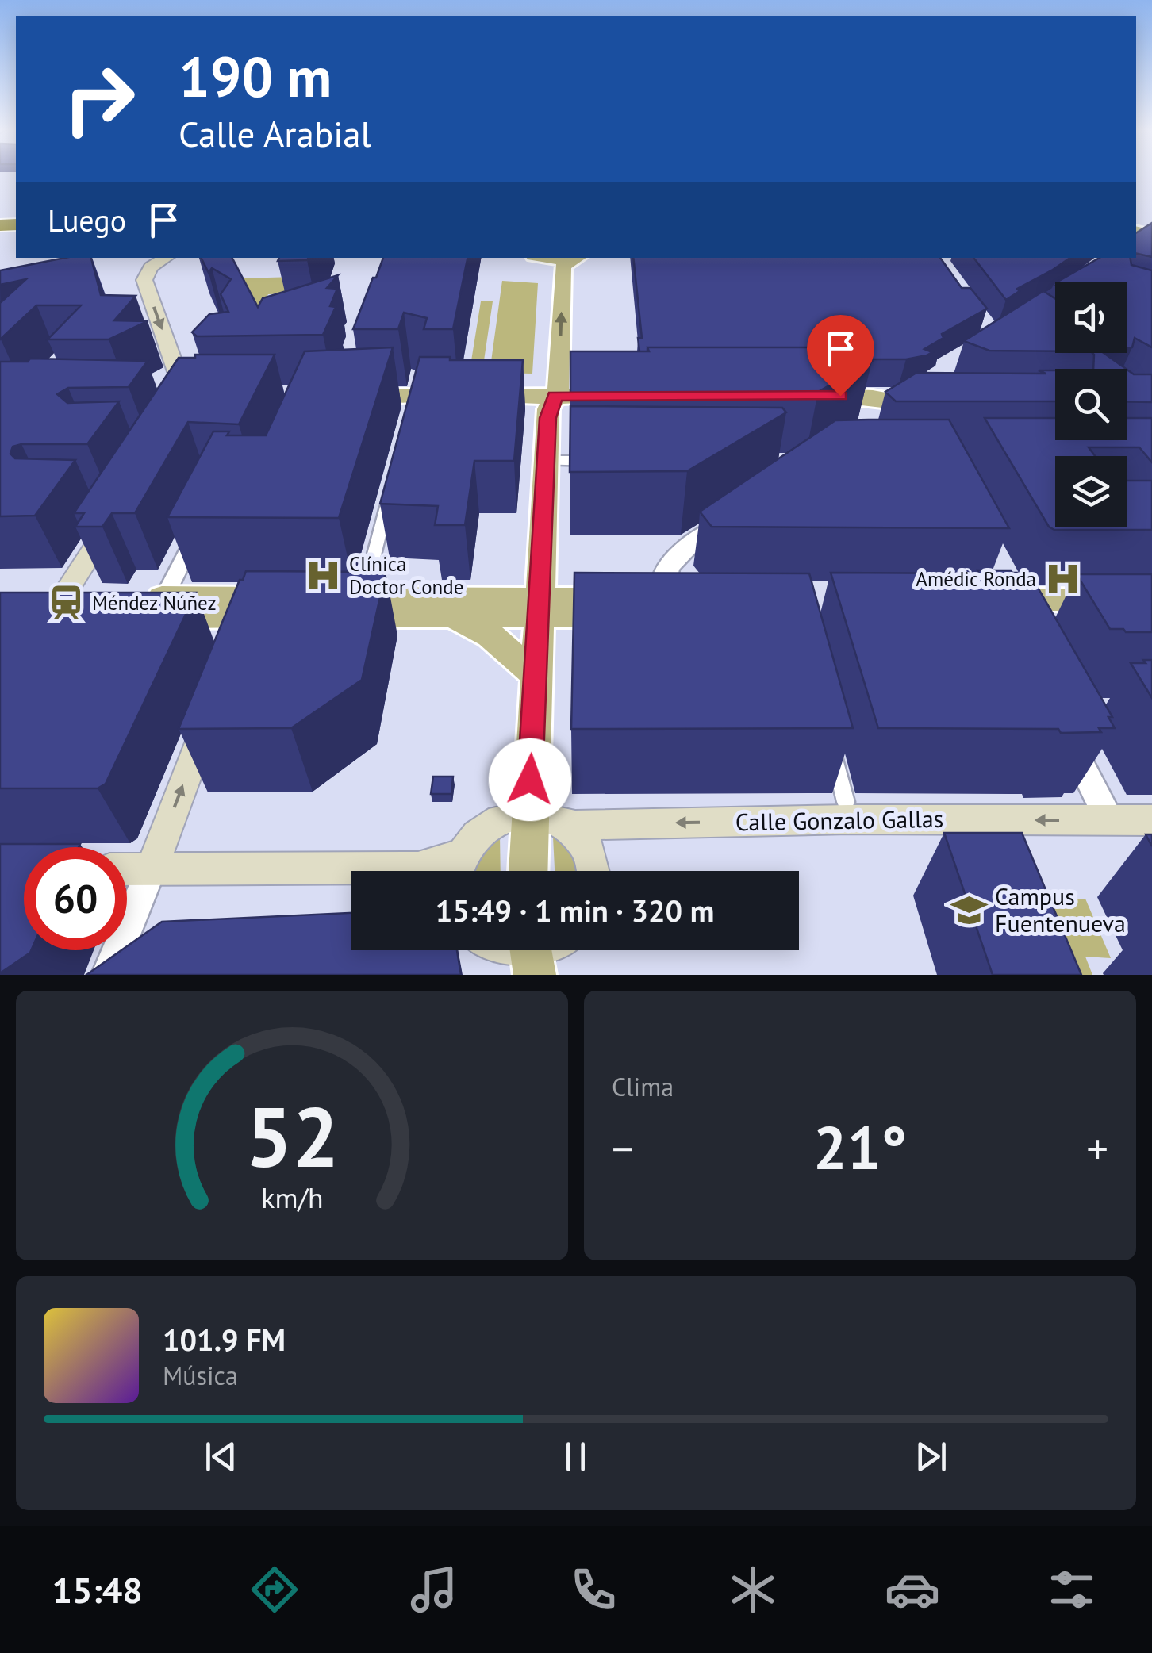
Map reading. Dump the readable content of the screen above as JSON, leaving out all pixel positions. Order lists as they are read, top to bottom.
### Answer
{
  "streets": {
    "main road": ["Calle Gonzalo Gallas"]
  },
  "one_way": ["Calle Gonzalo Gallas"],
  "places": {
    "hospital": ["Clínica Doctor Conde", "Amédic Ronda"],
    "station": ["Méndez Núñez"],
    "school or university": ["Campus Fuentenueva"]
  },
  "page": {
    "turn": ["190 m", "Calle Arabial"],
    "then": "Luego",
    "limit": "60",
    "trip": "15:49 · 1 min · 320 m",
    "tile": "Clima",
    "heat": ["−", "21°", "+"],
    "song": ["101.9 FM", "Música"],
    "tabs": "15:48",
    "gauge": ["52", "km/h"]
  }
}
